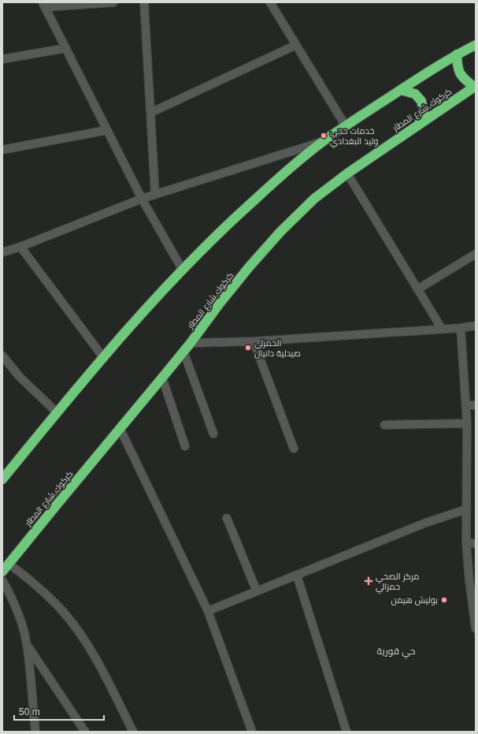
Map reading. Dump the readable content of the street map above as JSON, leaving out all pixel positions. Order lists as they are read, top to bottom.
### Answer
{
  "streets": {
    "highway": ["كركوك,شارع المطار"]
  },
  "districts": ["حي قورية"],
  "places": {
    "other": ["خدمات حجي وليد البغدادي", "الحمزلي صيدلية دانيال", "بوليش هيمن"],
    "health": ["مركز الصحي حمزالي"]
  },
  "scale_bar": "50 m"
}
